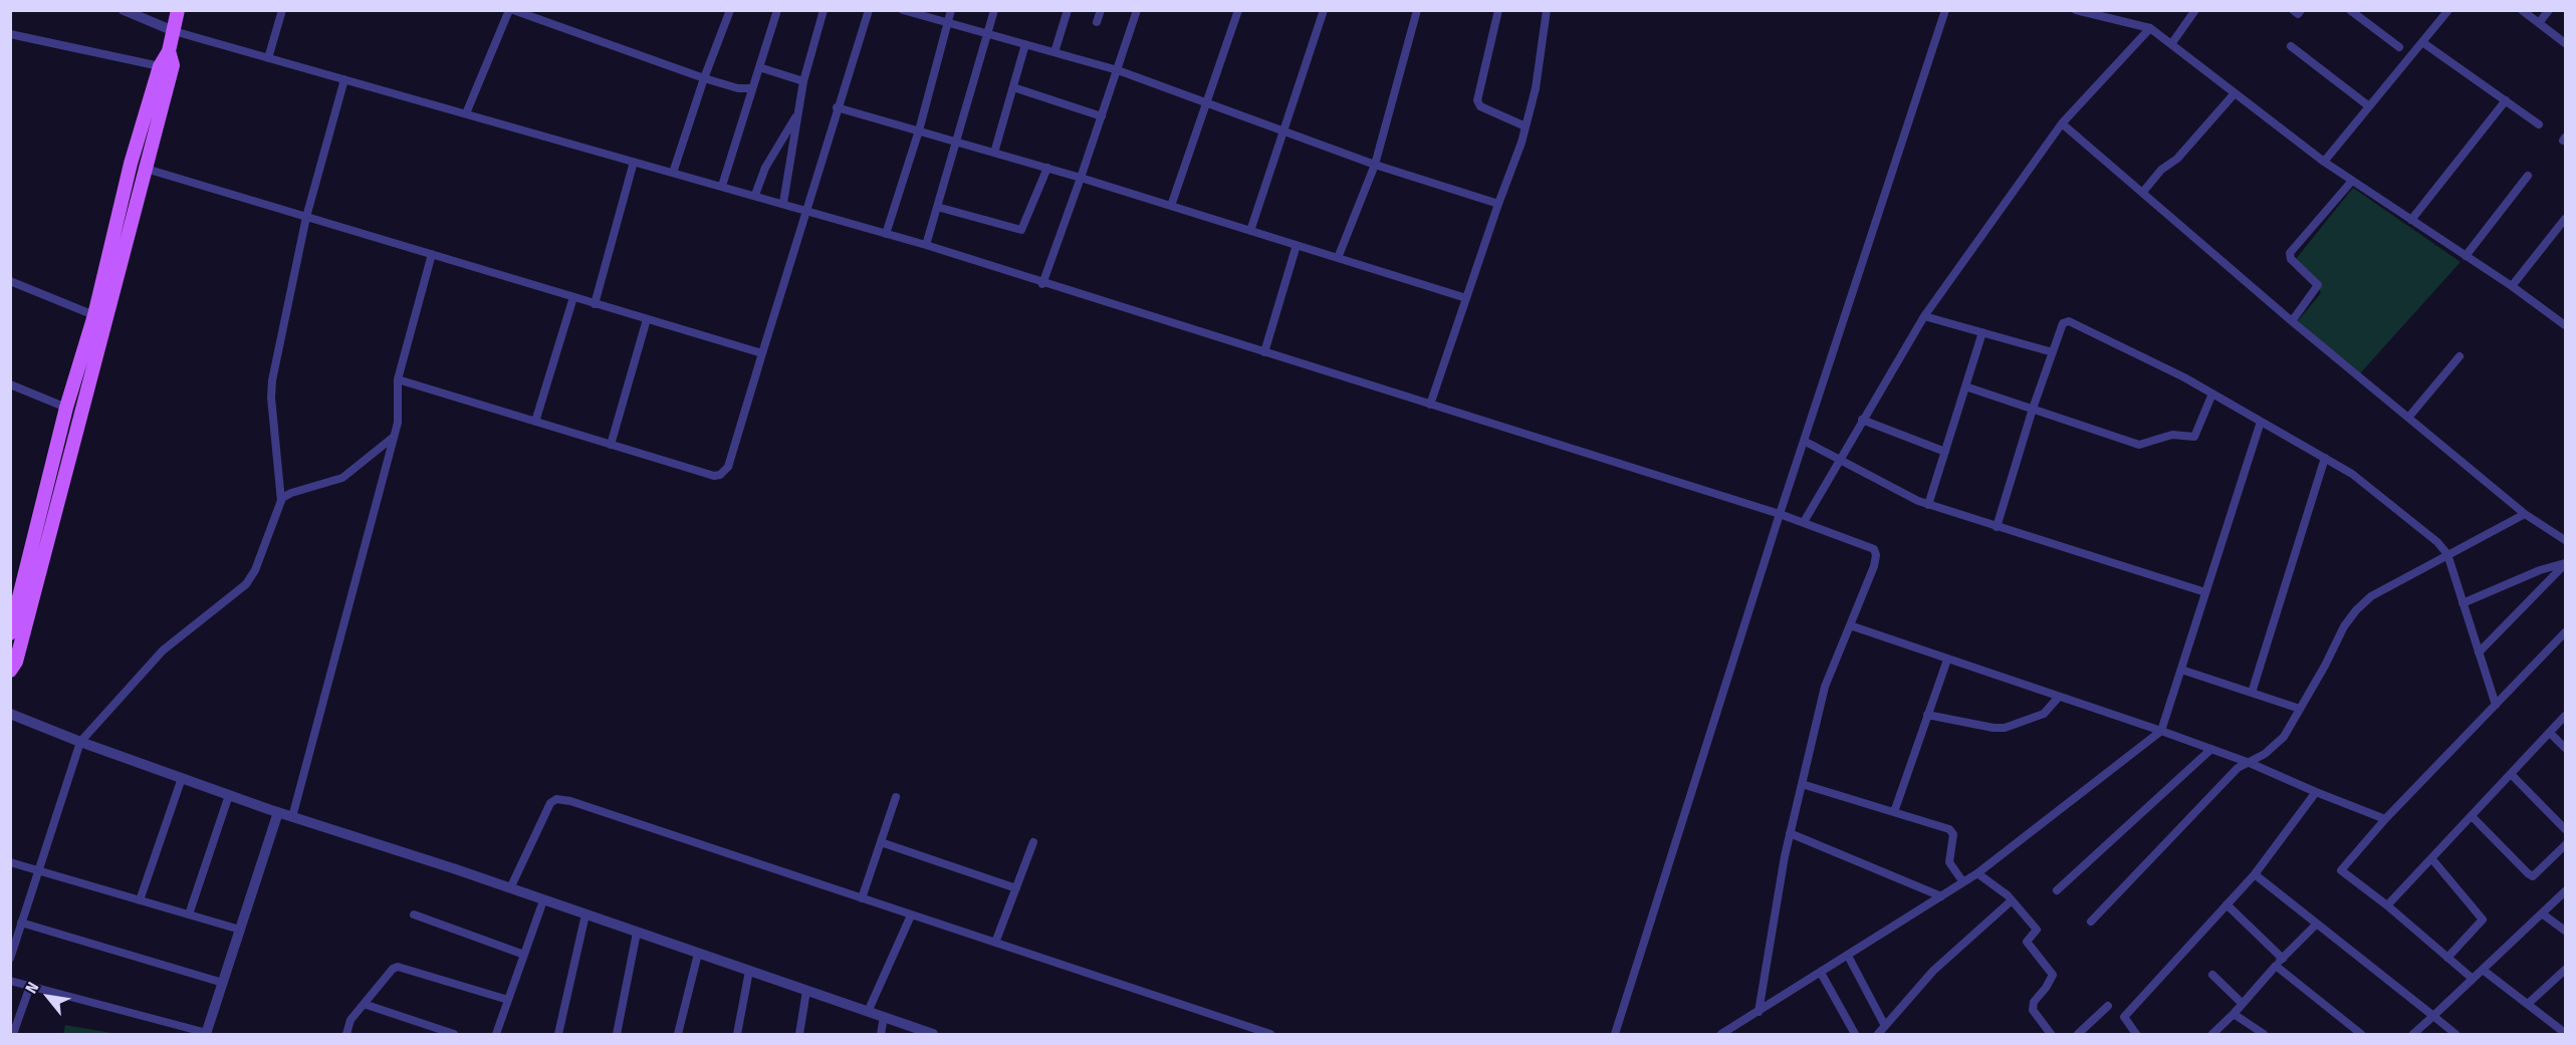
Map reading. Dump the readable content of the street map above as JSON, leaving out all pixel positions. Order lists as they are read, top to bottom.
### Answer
{
  "north": "top left"
}
